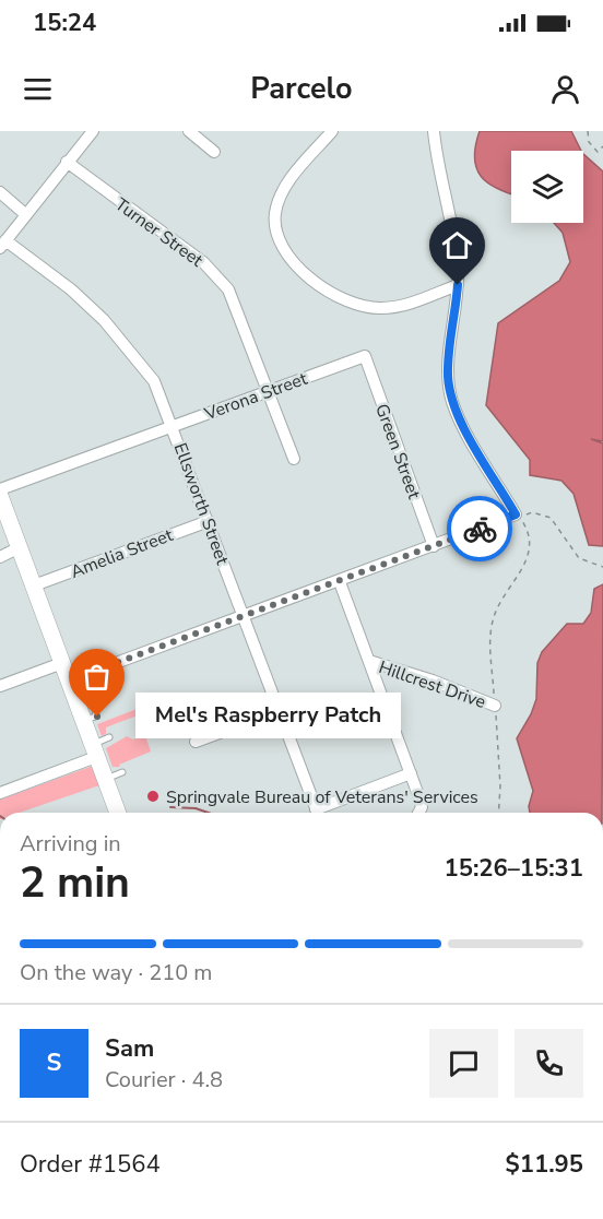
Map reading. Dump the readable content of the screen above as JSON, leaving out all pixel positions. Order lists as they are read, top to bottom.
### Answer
{
  "streets": {
    "street": [
      "Turner Street",
      "Verona Street",
      "Green Street",
      "Ellsworth Street",
      "Amelia Street",
      "Hillcrest Drive"
    ]
  },
  "crossings": [
    ["Turner Street", "Verona Street"],
    ["Verona Street", "Green Street"],
    ["Verona Street", "Ellsworth Street"],
    ["Ellsworth Street", "Amelia Street"]
  ],
  "places": ["Mel's Raspberry Patch", "Springvale Bureau of Veterans' Services"],
  "page": {
    "status": "15:24",
    "header": "Parcelo",
    "bubble": "Mel's Raspberry Patch",
    "heading": ["2 min", "Arriving in", "15:26–15:31"],
    "panel": [
      "Sam",
      "Courier · 4.8",
      "Order #1564",
      "$11.95"
    ],
    "bar": "On the way · 210 m",
    "round": "S"
  }
}
